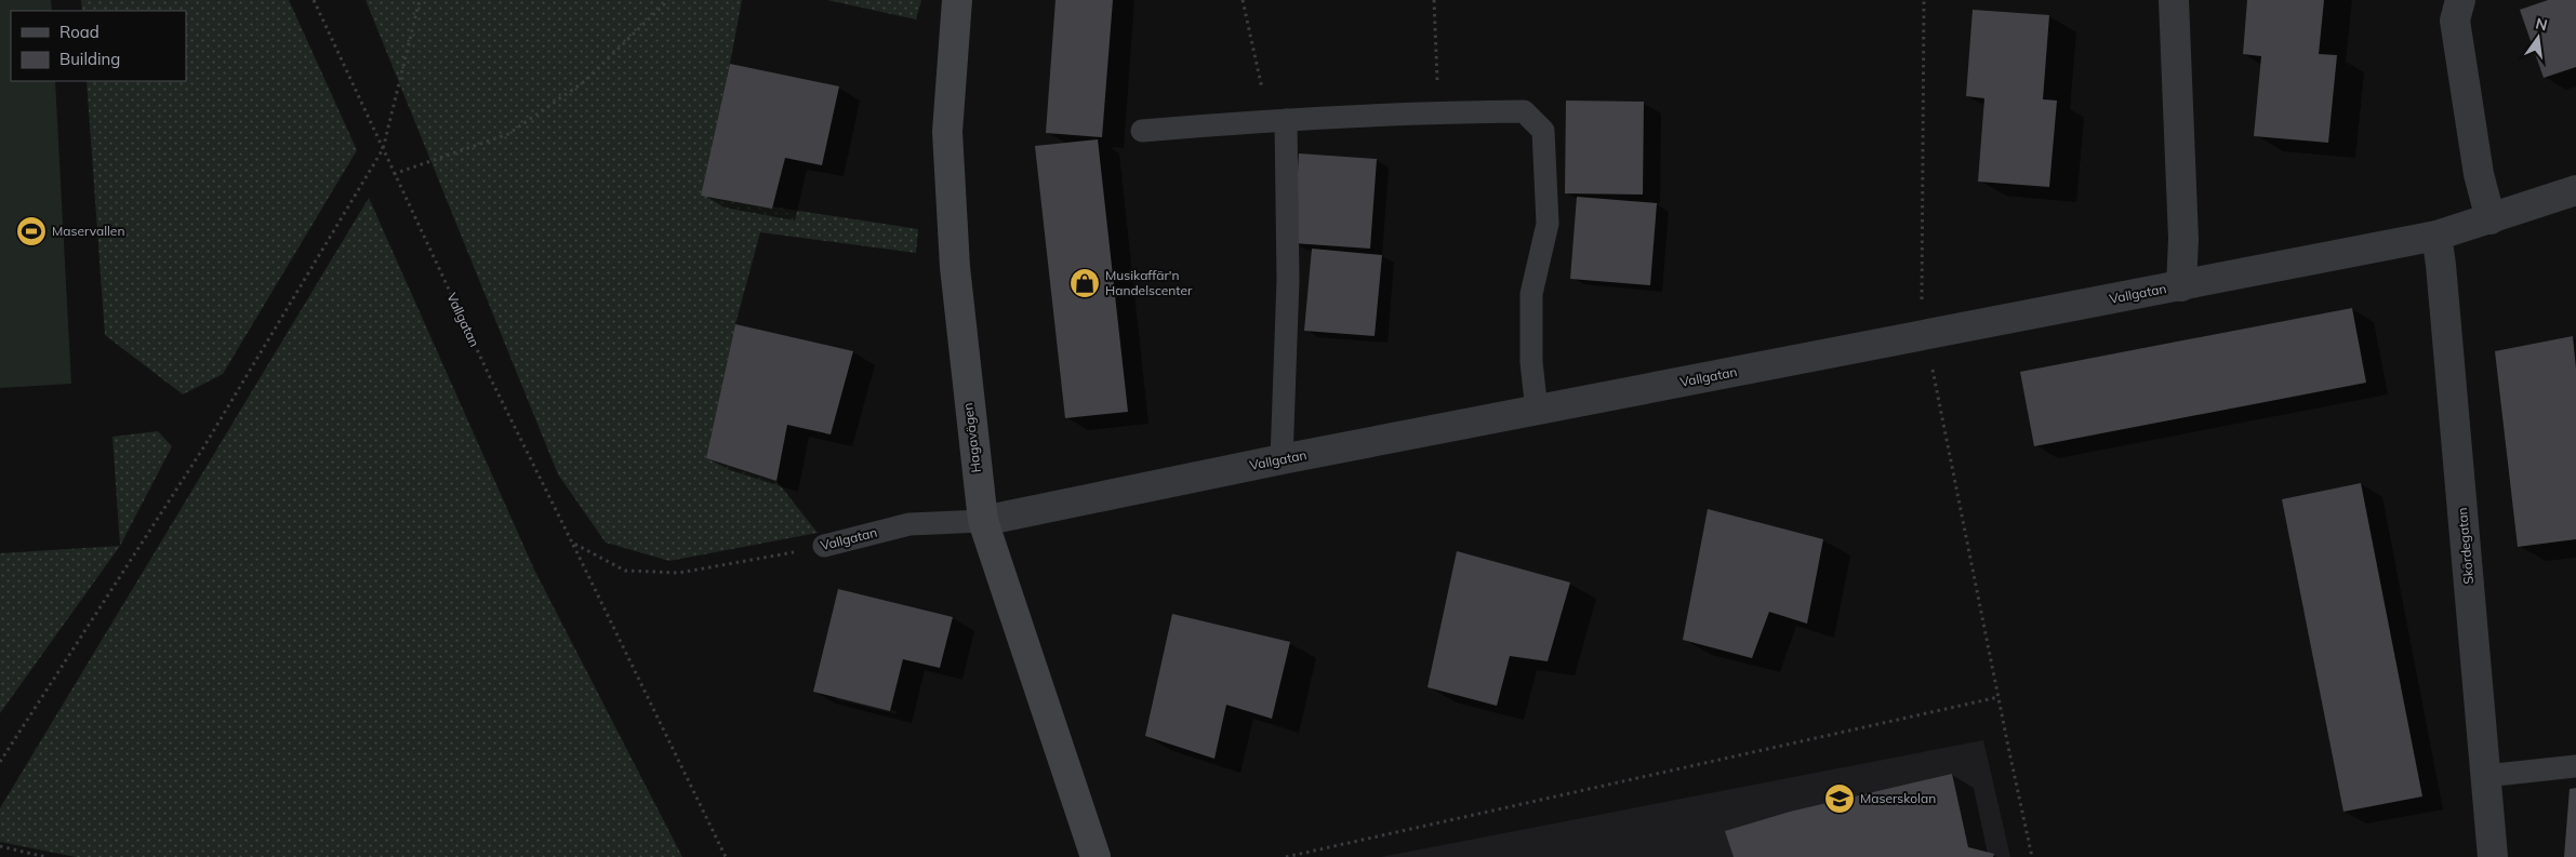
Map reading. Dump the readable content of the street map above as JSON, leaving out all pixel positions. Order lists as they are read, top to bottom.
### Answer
{
  "streets": {
    "street": ["Vallgatan", "Hagavägen", "Skördegatan"]
  },
  "crossings": [
    ["Vallgatan", "Hagavägen"],
    ["Vallgatan", "Skördegatan"]
  ],
  "places": {
    "sports": ["Maservallen"],
    "shop": ["Musikaffär'n Handelscenter"],
    "school or university": ["Maserskolan"]
  },
  "legend": ["Road", "Building"],
  "north": "top"
}
